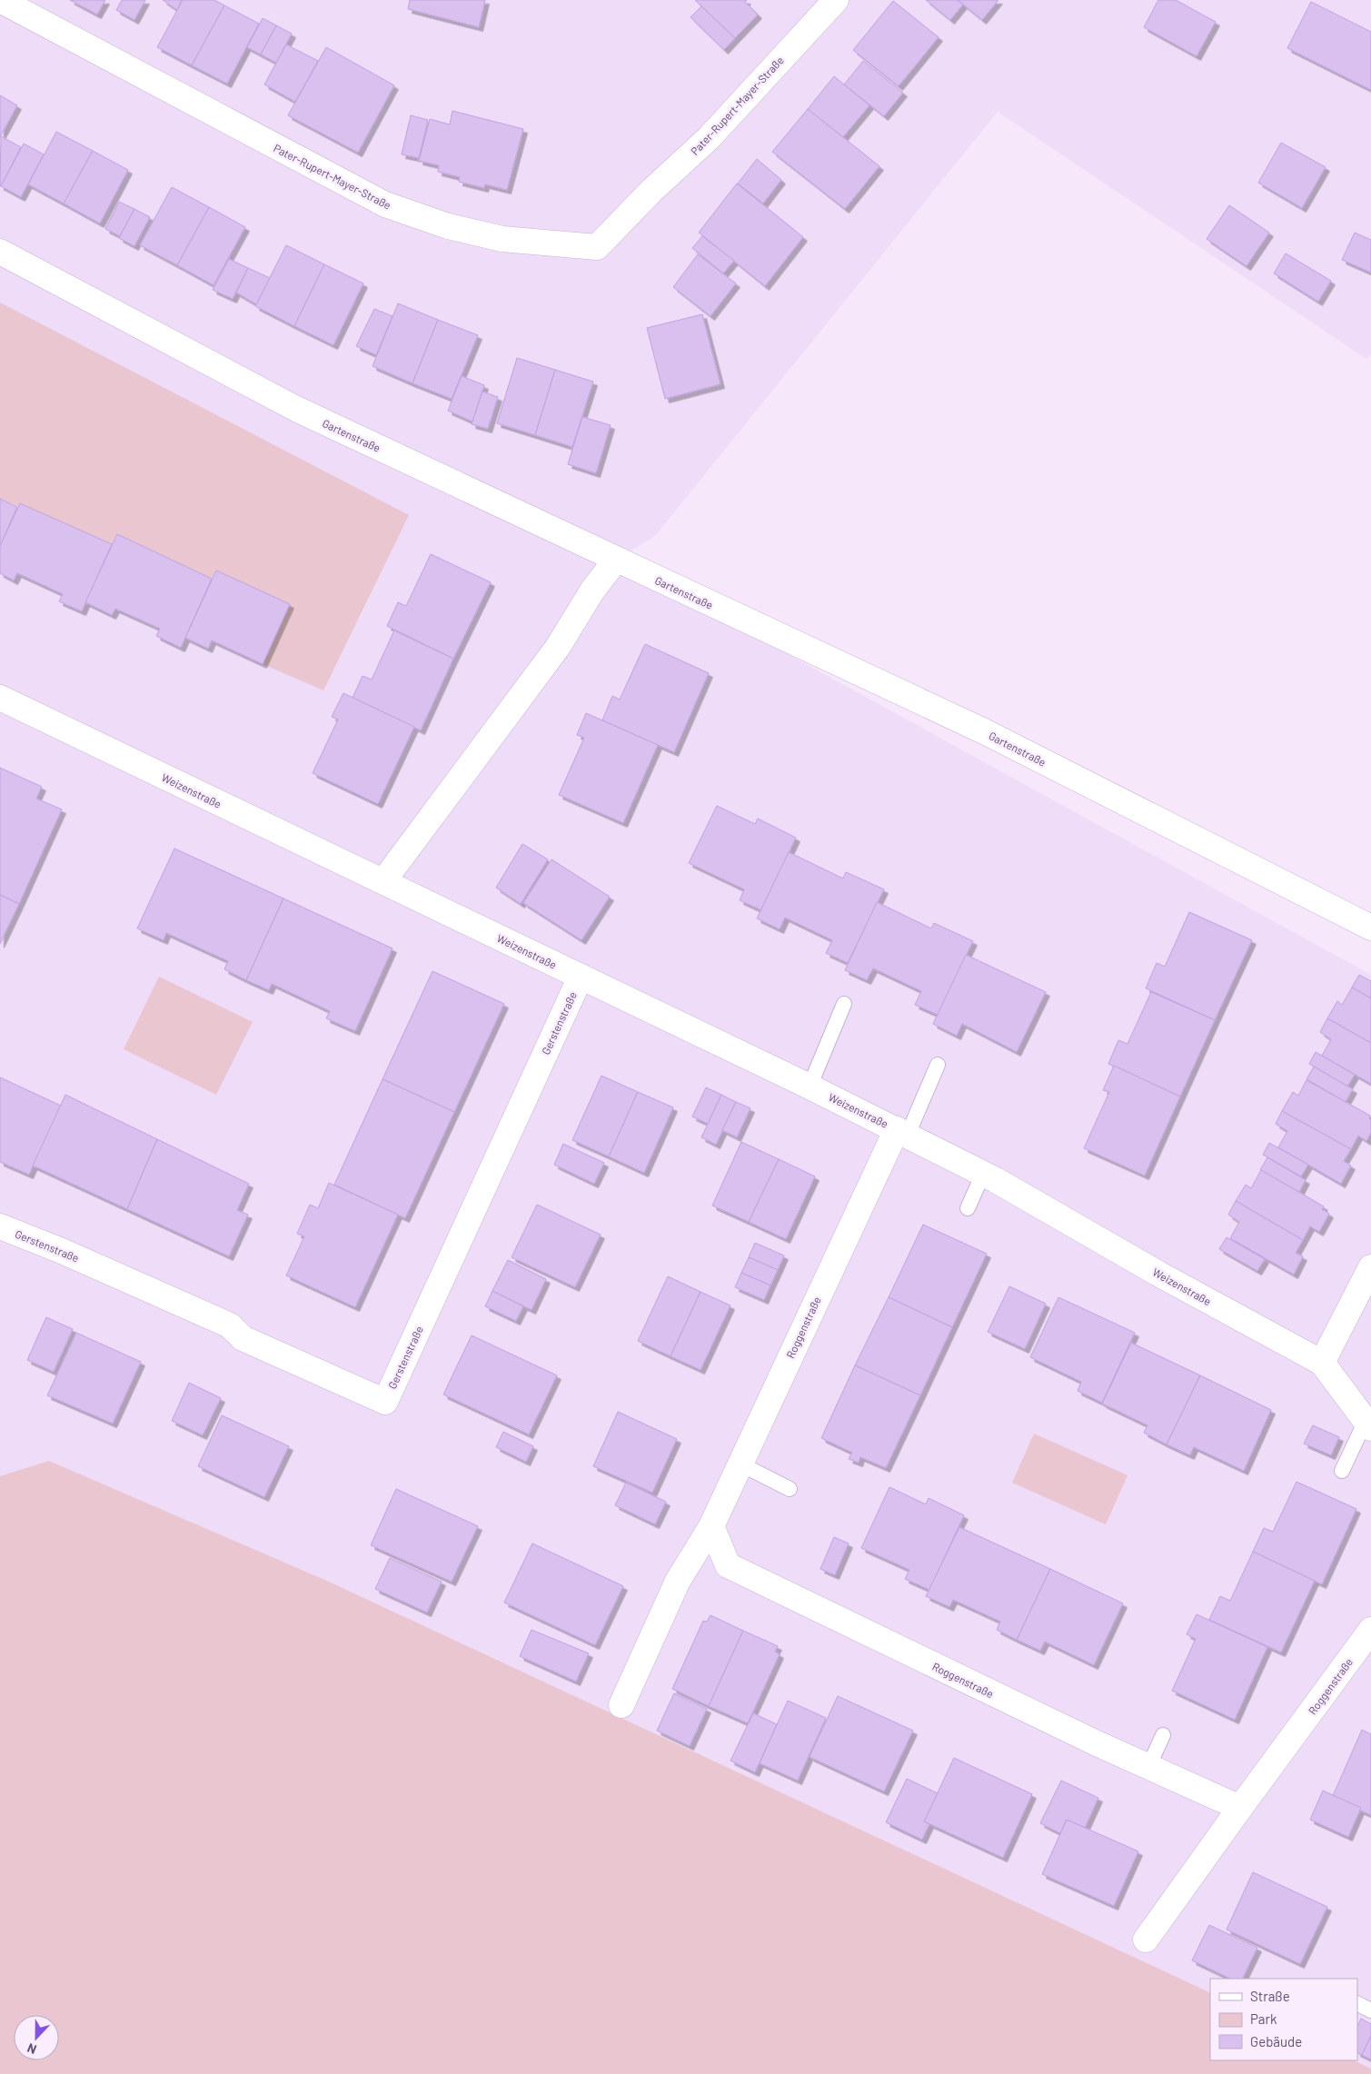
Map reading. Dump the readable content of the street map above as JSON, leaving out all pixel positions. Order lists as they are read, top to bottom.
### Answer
{
  "streets": {
    "street": [
      "Pater-Rupert-Mayer-Straße",
      "Gartenstraße",
      "Weizenstraße",
      "Gerstenstraße",
      "Roggenstraße"
    ]
  },
  "crossings": [
    ["Weizenstraße", "Gerstenstraße"],
    ["Weizenstraße", "Roggenstraße"]
  ],
  "legend": ["Straße", "Park", "Gebäude"],
  "north": "bottom"
}
